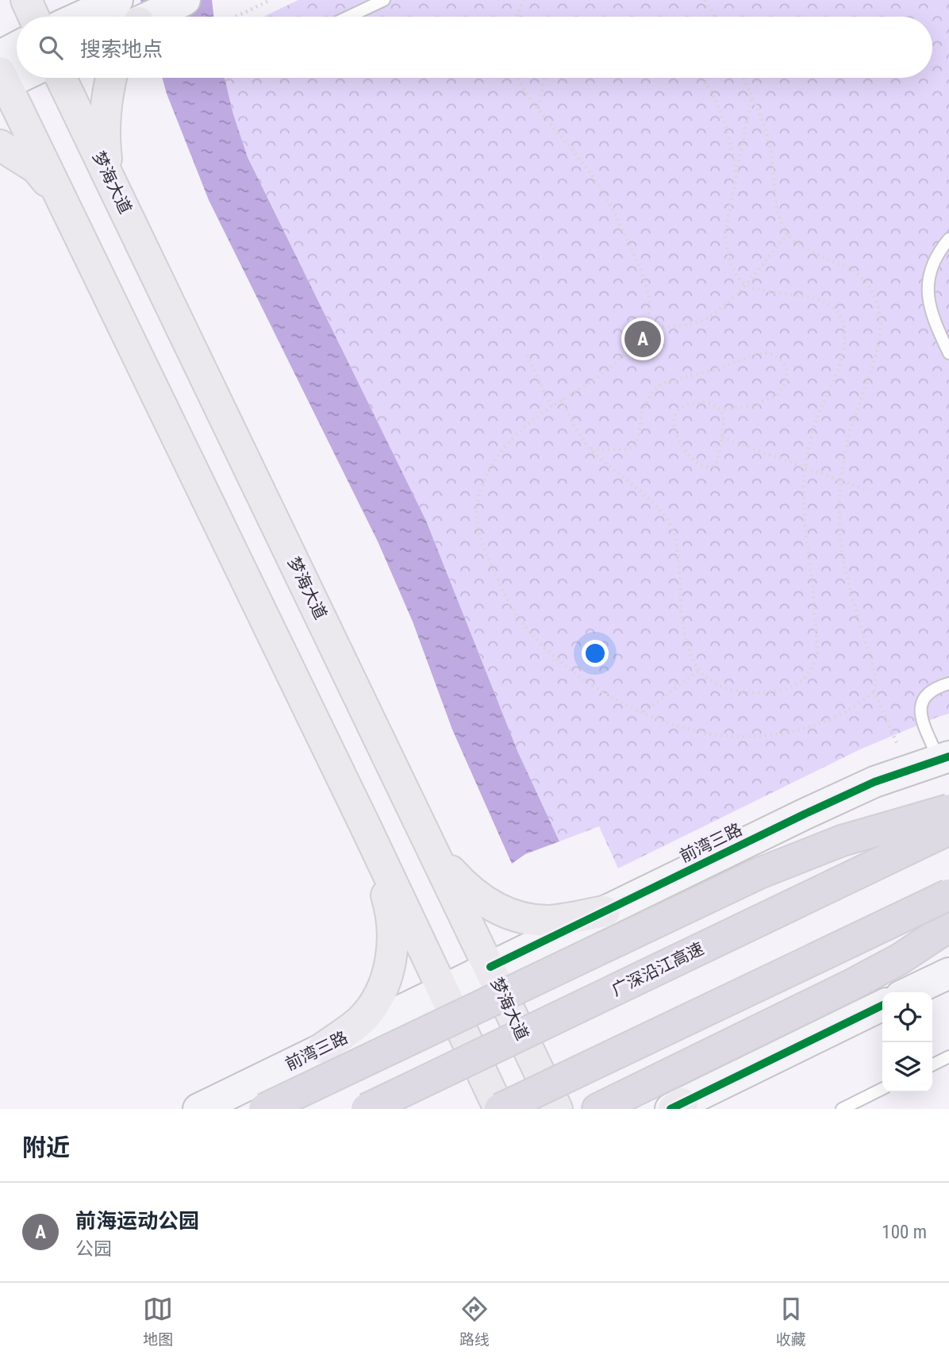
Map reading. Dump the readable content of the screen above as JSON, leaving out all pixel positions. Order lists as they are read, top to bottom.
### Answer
{
  "streets": {
    "highway": ["广深沿江高速"],
    "main road": ["梦海大道"],
    "street": ["前湾三路"]
  },
  "crossings": [
    ["梦海大道", "前湾三路"]
  ],
  "page": {
    "search": "搜索地点",
    "pins": "A",
    "heading": "附近",
    "list": [
      {
        "mark": "A",
        "name": "前海运动公园",
        "note": "公园",
        "value": "100 m"
      }
    ],
    "nav": ["地图", "路线", "收藏"]
  }
}
